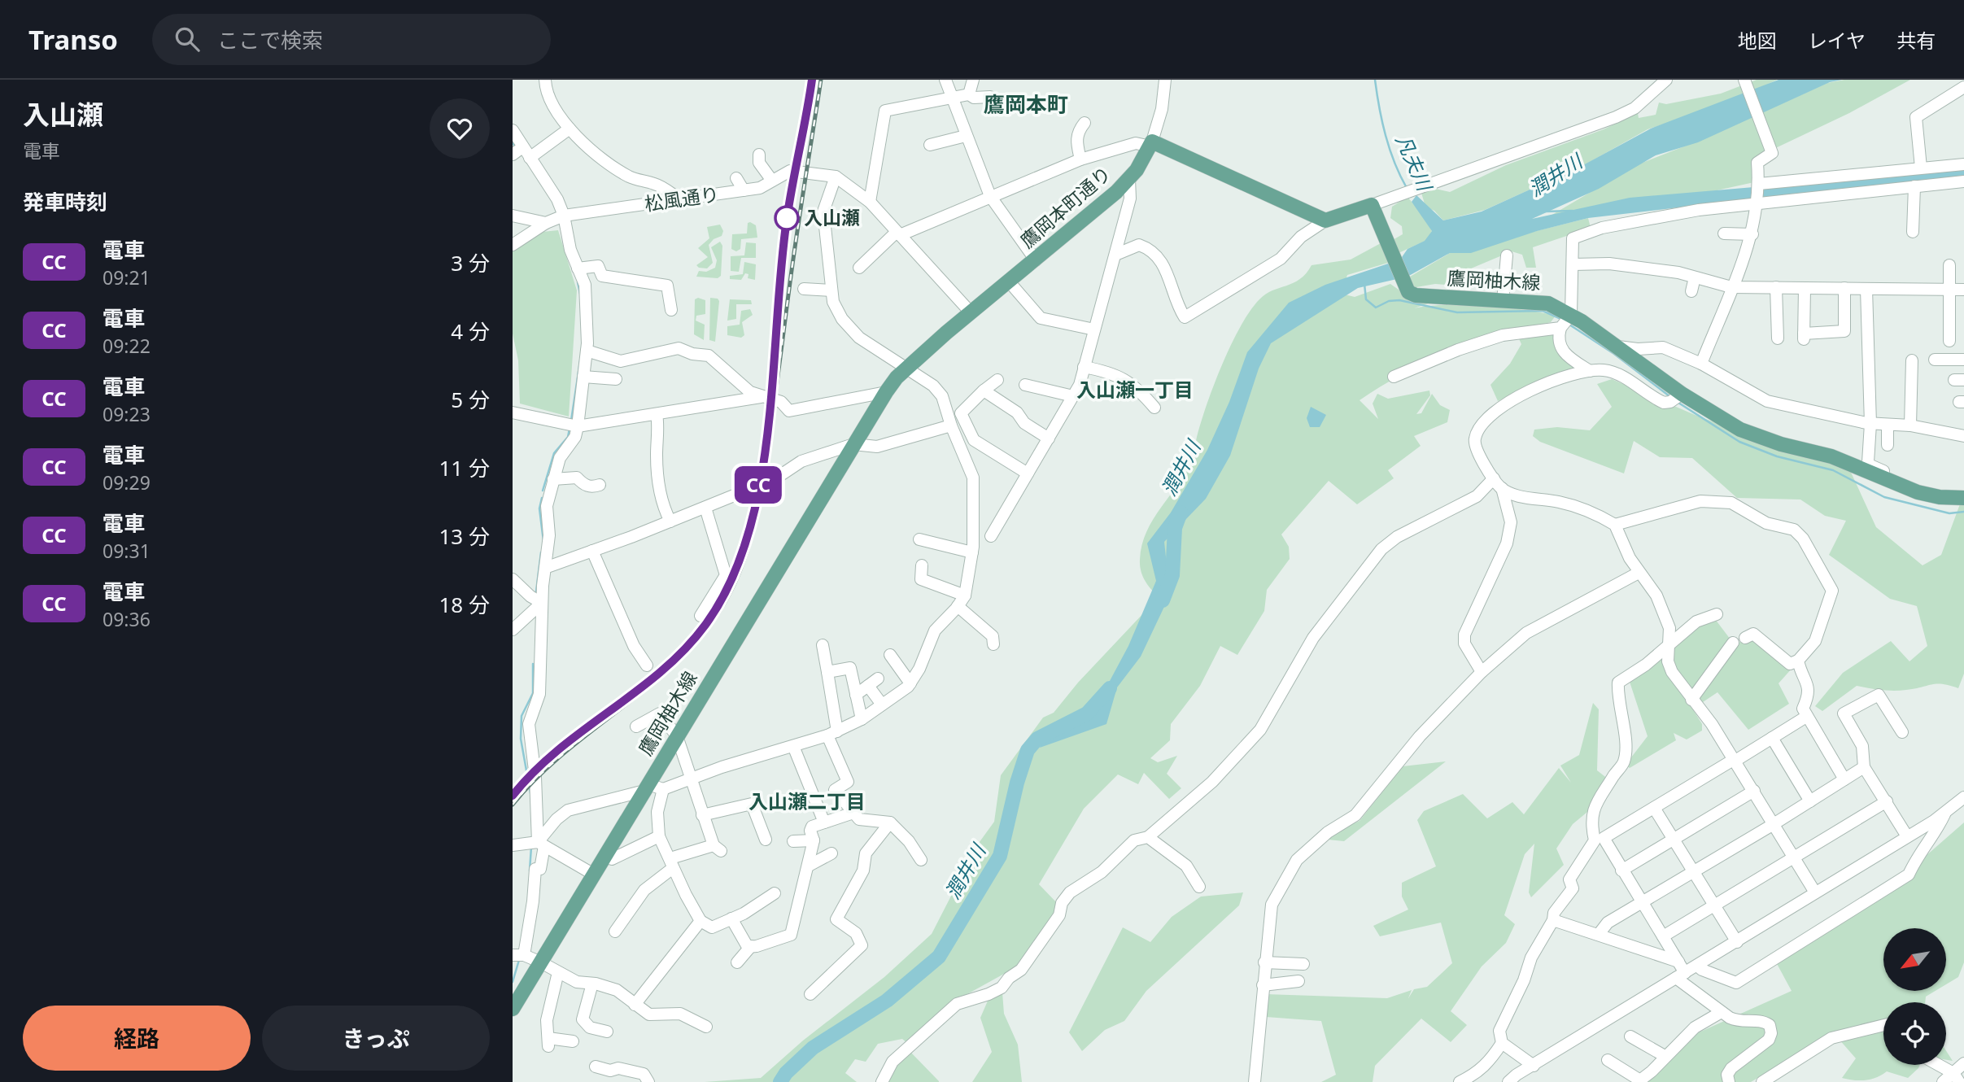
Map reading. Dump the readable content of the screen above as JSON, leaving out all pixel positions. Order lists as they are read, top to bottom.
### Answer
{
  "streets": {
    "main road": ["鷹岡本町通り", "鷹岡柚木線"],
    "street": ["松風通り"]
  },
  "crossings": [
    ["鷹岡本町通り", "鷹岡柚木線"]
  ],
  "districts": ["鷹岡本町", "入山瀬一丁目", "入山瀬二丁目"],
  "water": ["凡夫川", "潤井川"],
  "places": ["入山瀬"],
  "north": "bottom left",
  "page": {
    "header": "Transo",
    "search": "ここで検索",
    "nav": ["地図", "レイヤ", "共有"],
    "heading": [
      ["入山瀬", "電車"],
      "発車時刻"
    ],
    "on_map": "CC",
    "list": [
      {
        "mark": "CC",
        "name": "電車",
        "note": "09:21",
        "value": "3 分"
      },
      {
        "mark": "CC",
        "name": "電車",
        "note": "09:22",
        "value": "4 分"
      },
      {
        "mark": "CC",
        "name": "電車",
        "note": "09:23",
        "value": "5 分"
      },
      {
        "mark": "CC",
        "name": "電車",
        "note": "09:29",
        "value": "11 分"
      },
      {
        "mark": "CC",
        "name": "電車",
        "note": "09:31",
        "value": "13 分"
      },
      {
        "mark": "CC",
        "name": "電車",
        "note": "09:36",
        "value": "18 分"
      }
    ],
    "buttons": ["経路", "きっぷ"]
  }
}
